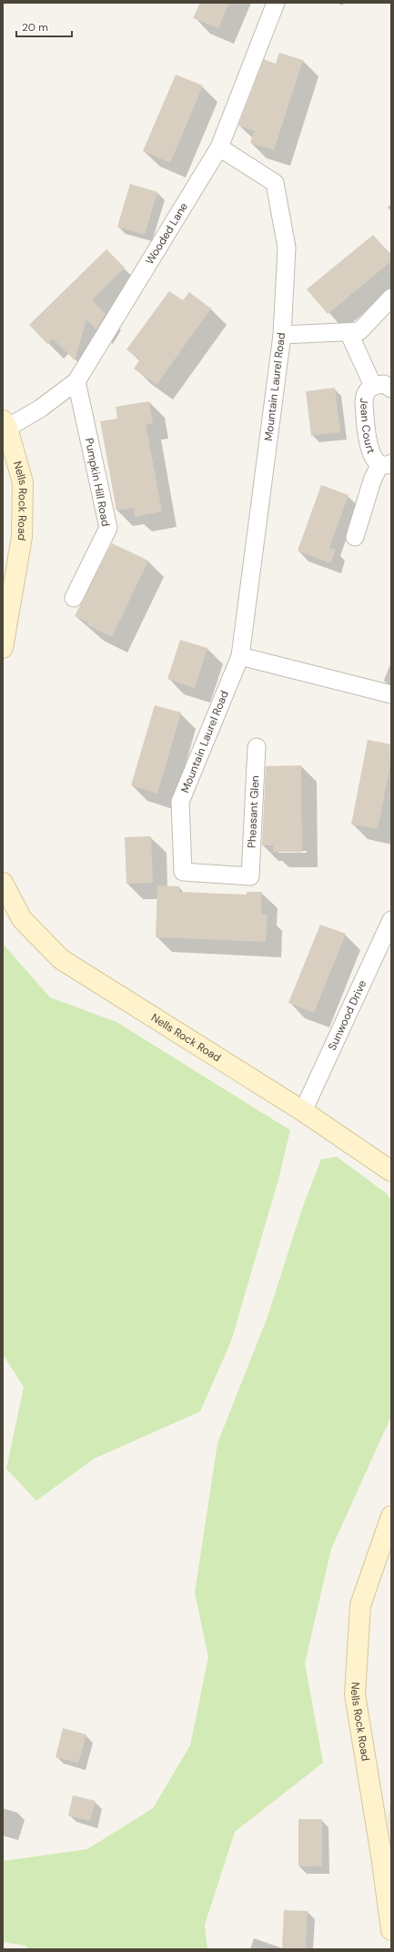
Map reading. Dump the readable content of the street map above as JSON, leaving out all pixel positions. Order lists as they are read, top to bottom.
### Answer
{
  "streets": {
    "main road": ["Nells Rock Road"],
    "street": [
      "Wooded Lane",
      "Mountain Laurel Road",
      "Jean Court",
      "Pumpkin Hill Road",
      "Pheasant Glen",
      "Sunwood Drive"
    ]
  },
  "crossings": [
    ["Wooded Lane", "Mountain Laurel Road"],
    ["Wooded Lane", "Pumpkin Hill Road"],
    ["Wooded Lane", "Nells Rock Road"],
    ["Mountain Laurel Road", "Pheasant Glen"],
    ["Nells Rock Road", "Sunwood Drive"]
  ],
  "scale_bar": "20 m"
}
